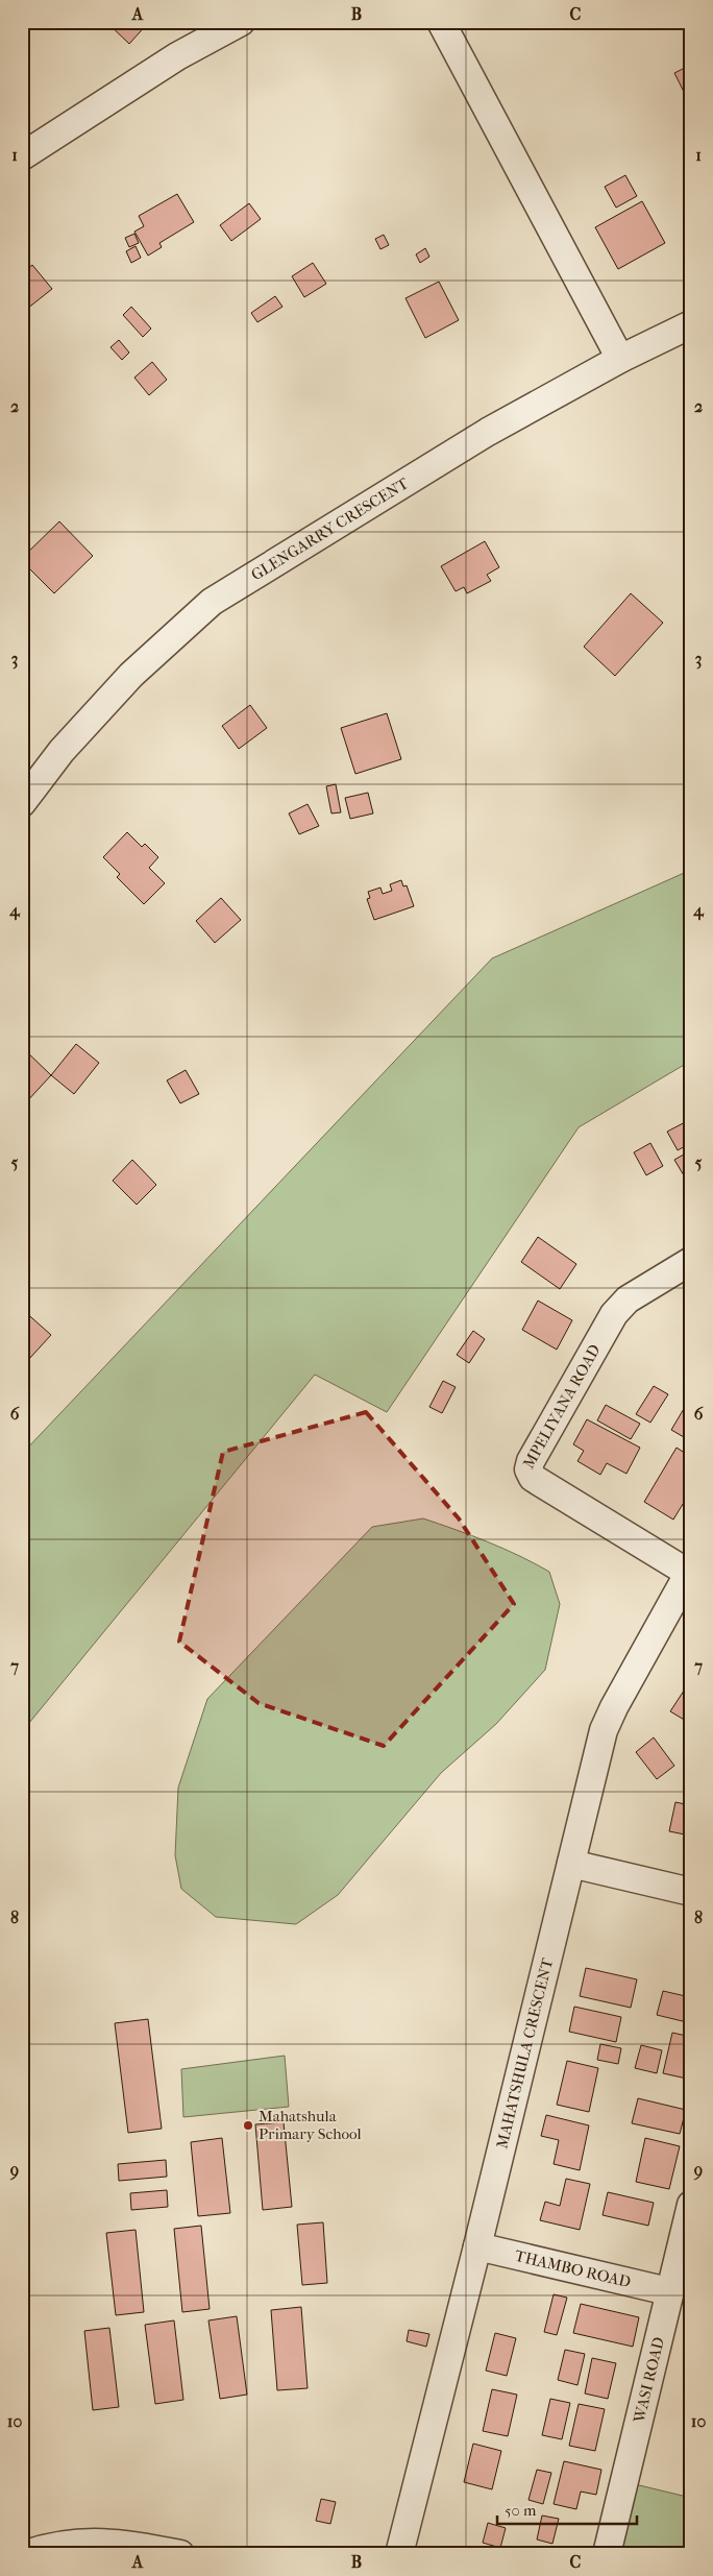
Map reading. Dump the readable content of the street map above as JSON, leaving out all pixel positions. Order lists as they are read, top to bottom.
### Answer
{
  "streets": {
    "street": [
      "GLENGARRY CRESCENT",
      "MPELIYANA ROAD",
      "MAHATSHULA CRESCENT",
      "THAMBO ROAD",
      "WASI ROAD"
    ]
  },
  "crossings": [
    ["MPELIYANA ROAD", "MAHATSHULA CRESCENT"],
    ["MAHATSHULA CRESCENT", "THAMBO ROAD"],
    ["THAMBO ROAD", "WASI ROAD"]
  ],
  "places": ["Mahatshula Primary School"],
  "scale_bar": "50 m",
  "grid": {
    "columns": ["A", "B", "C"],
    "rows": [
      "1",
      "2",
      "3",
      "4",
      "5",
      "6",
      "7",
      "8",
      "9",
      "10"
    ]
  }
}
